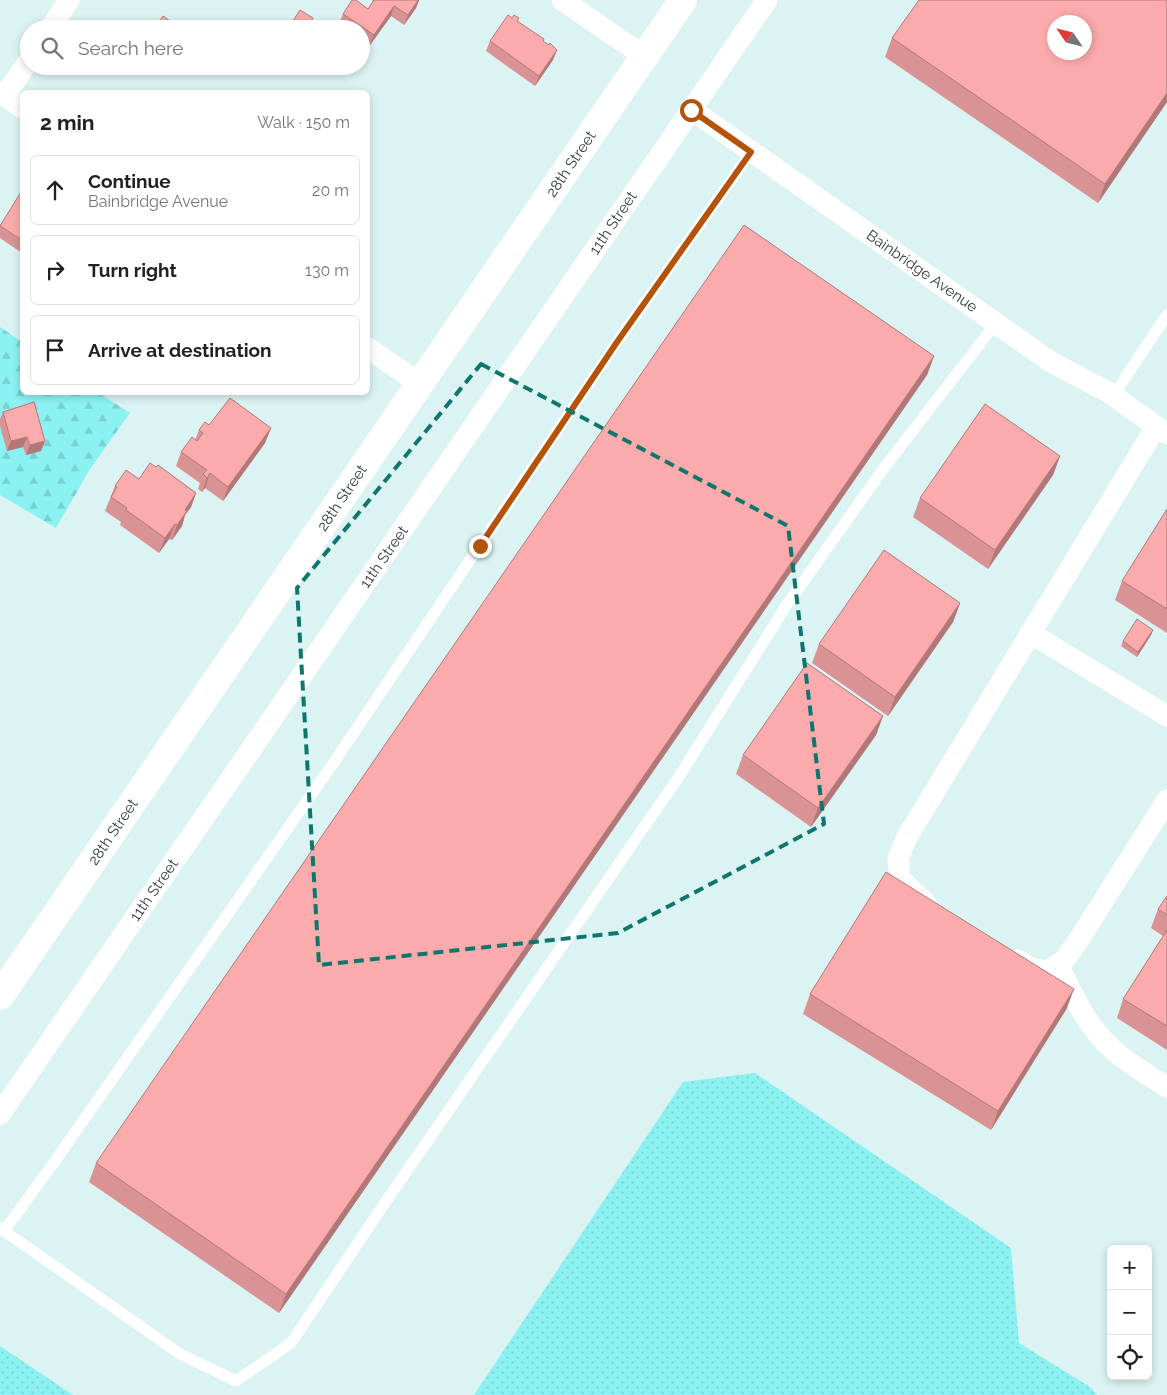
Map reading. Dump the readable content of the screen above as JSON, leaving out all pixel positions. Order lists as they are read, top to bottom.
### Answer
{
  "streets": {
    "main road": ["28th Street"],
    "street": ["11th Street", "Bainbridge Avenue"]
  },
  "crossings": [
    ["11th Street", "Bainbridge Avenue"]
  ],
  "north": "top left",
  "page": {
    "search": "Search here",
    "heading": ["2 min", "Walk · 150 m"],
    "list": [
      ["Continue", "Bainbridge Avenue", "20 m"],
      ["Turn right", "130 m"],
      "Arrive at destination"
    ],
    "map_buttons": ["+", "−"]
  }
}
